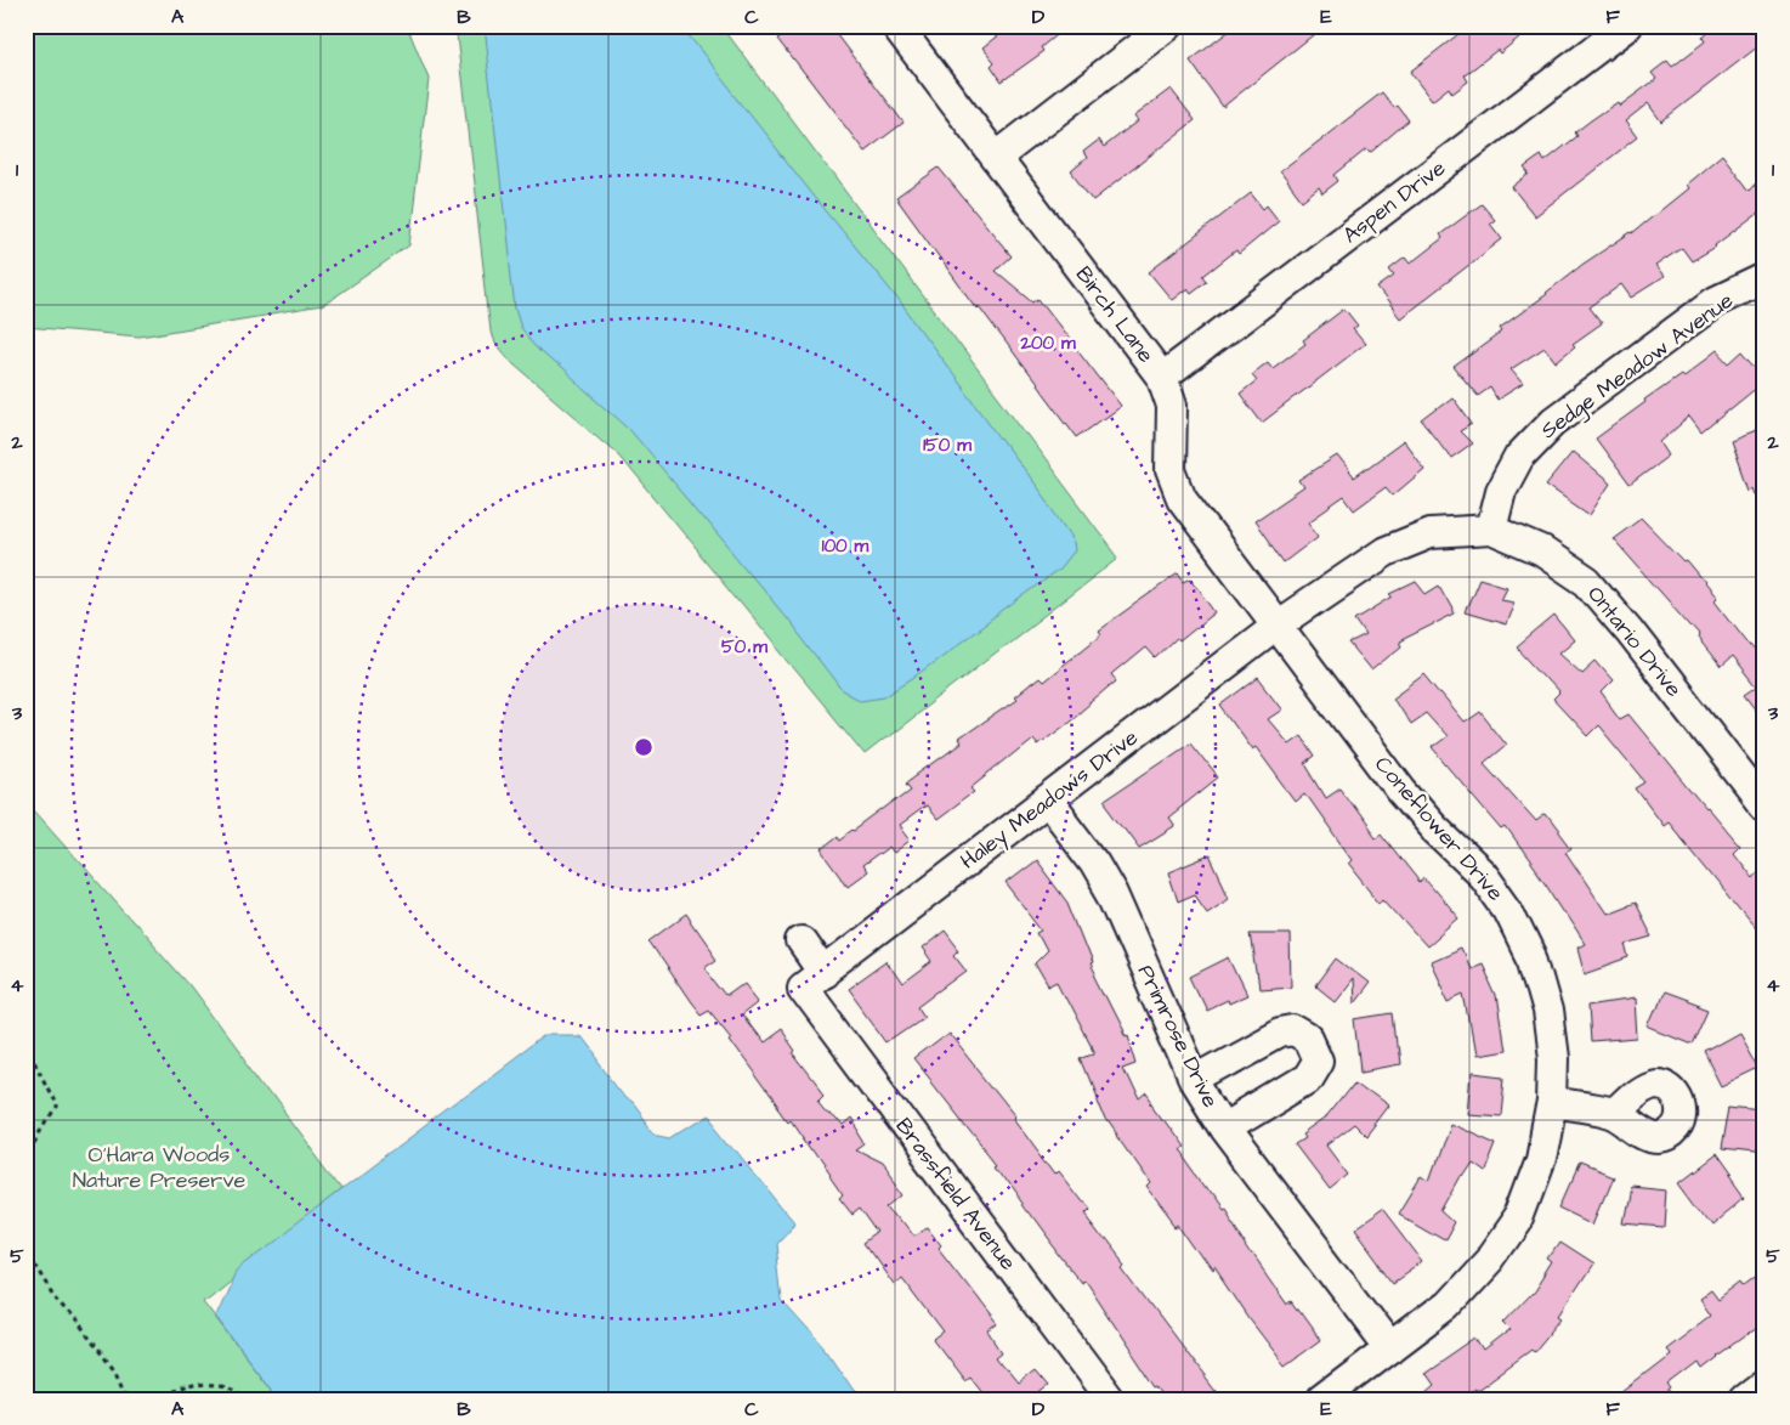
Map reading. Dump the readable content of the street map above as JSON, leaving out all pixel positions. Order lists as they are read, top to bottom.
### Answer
{
  "streets": {
    "street": [
      "Aspen Drive",
      "Birch Lane",
      "Sedge Meadow Avenue",
      "Ontario Drive",
      "Haley Meadows Drive",
      "Coneflower Drive",
      "Primrose Drive",
      "Brassfield Avenue"
    ]
  },
  "crossings": [
    ["Aspen Drive", "Birch Lane"],
    ["Birch Lane", "Ontario Drive"],
    ["Birch Lane", "Haley Meadows Drive"],
    ["Birch Lane", "Coneflower Drive"],
    ["Sedge Meadow Avenue", "Ontario Drive"],
    ["Ontario Drive", "Haley Meadows Drive"],
    ["Ontario Drive", "Coneflower Drive"],
    ["Haley Meadows Drive", "Coneflower Drive"],
    ["Haley Meadows Drive", "Primrose Drive"],
    ["Haley Meadows Drive", "Brassfield Avenue"],
    ["Coneflower Drive", "Primrose Drive"]
  ],
  "parks": ["O'Hara Woods Nature Preserve"],
  "grid": {
    "columns": [
      "A",
      "B",
      "C",
      "D",
      "E",
      "F"
    ],
    "rows": [
      "1",
      "2",
      "3",
      "4",
      "5"
    ]
  },
  "rings": [
    "200 m",
    "150 m",
    "100 m",
    "50 m"
  ]
}
